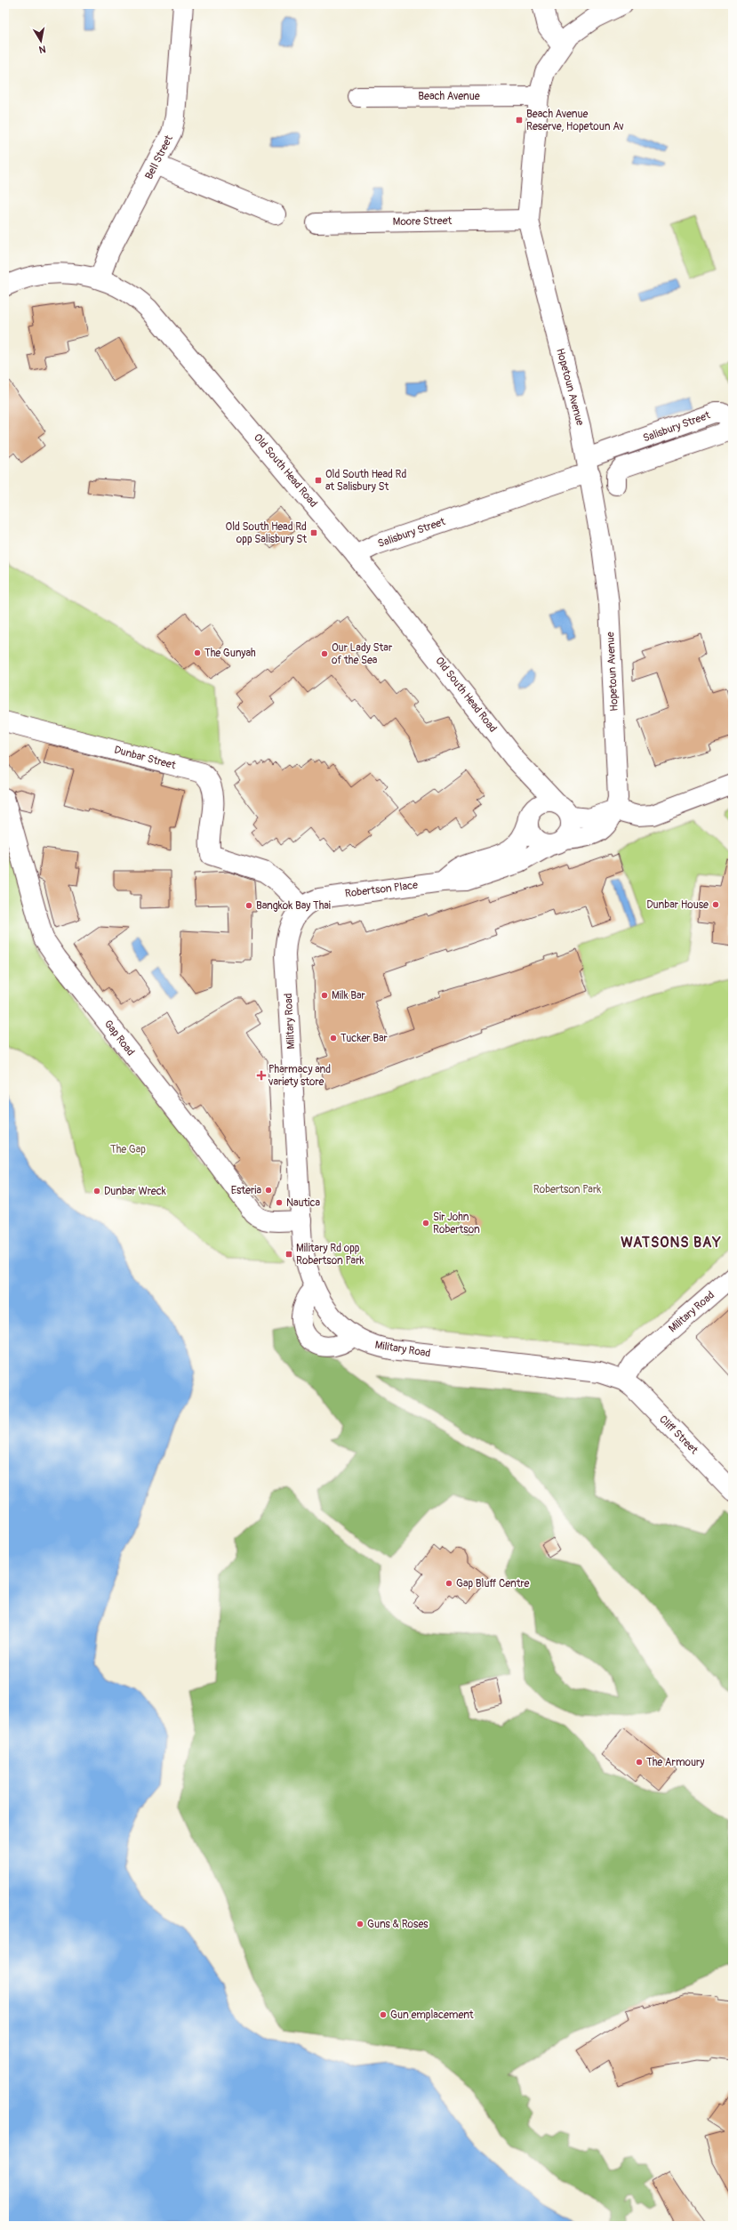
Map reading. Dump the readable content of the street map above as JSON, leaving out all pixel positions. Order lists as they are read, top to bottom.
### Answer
{
  "streets": {
    "street": [
      "Beach Avenue",
      "Bell Street",
      "Moore Street",
      "Hopetoun Avenue",
      "Salisbury Street",
      "Old South Head Road",
      "Dunbar Street",
      "Robertson Place",
      "Military Road",
      "Gap Road",
      "Cliff Street"
    ]
  },
  "crossings": [
    ["Beach Avenue", "Hopetoun Avenue"],
    ["Bell Street", "Old South Head Road"],
    ["Moore Street", "Hopetoun Avenue"],
    ["Hopetoun Avenue", "Salisbury Street"],
    ["Hopetoun Avenue", "Old South Head Road"],
    ["Hopetoun Avenue", "Robertson Place"],
    ["Salisbury Street", "Old South Head Road"],
    ["Old South Head Road", "Robertson Place"],
    ["Dunbar Street", "Robertson Place"],
    ["Dunbar Street", "Military Road"],
    ["Robertson Place", "Military Road"],
    ["Military Road", "Gap Road"],
    ["Military Road", "Cliff Street"]
  ],
  "districts": ["WATSONS BAY"],
  "parks": ["The Gap", "Robertson Park"],
  "places": {
    "transit": [
      "Beach Avenue Reserve, Hopetoun Av",
      "Old South Head Rd at Salisbury St",
      "Old South Head Rd opp Salisbury St",
      "Military Rd opp Robertson Park"
    ],
    "other": [
      "The Gunyah",
      "Our Lady Star of the Sea",
      "Dunbar House",
      "Bangkok Bay Thai",
      "Milk Bar",
      "Tucker Bar",
      "Esteria",
      "Dunbar Wreck",
      "Nautica",
      "Sir John Robertson",
      "Gap Bluff Centre",
      "The Armoury",
      "Guns & Roses",
      "Gun emplacement"
    ],
    "health": ["Pharmacy and variety store"]
  },
  "north": "bottom"
}
